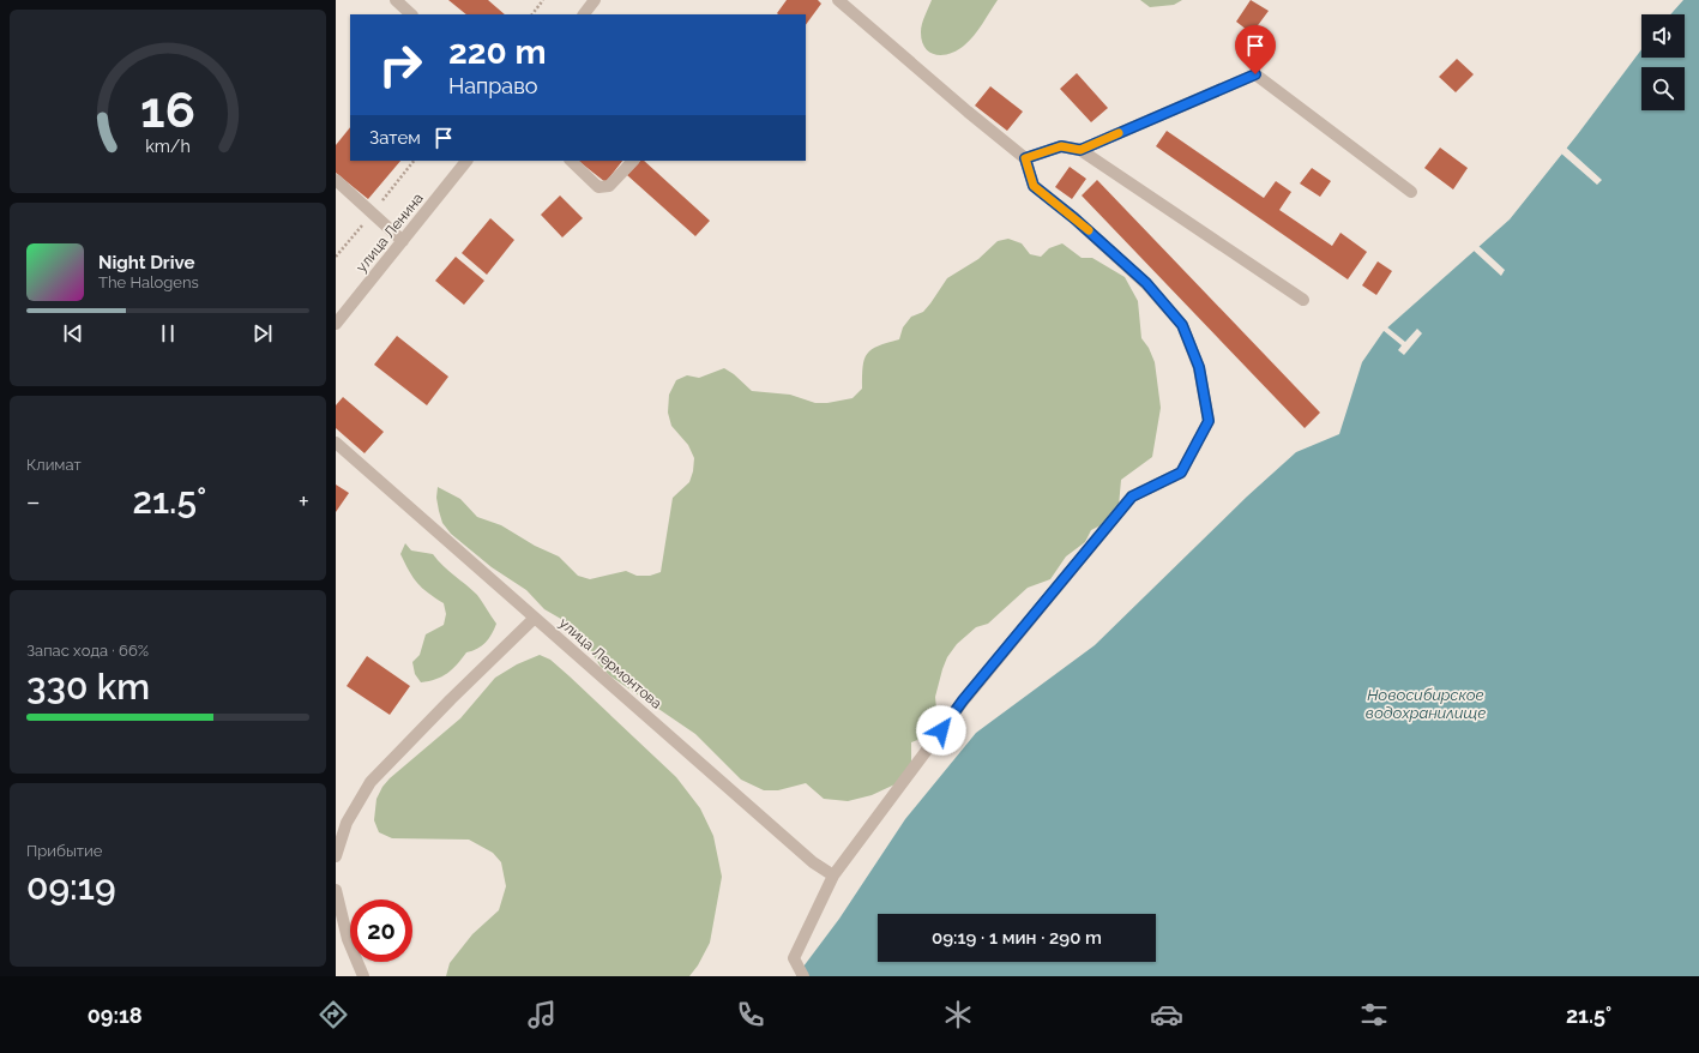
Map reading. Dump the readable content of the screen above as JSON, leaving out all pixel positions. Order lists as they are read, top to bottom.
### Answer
{
  "streets": {
    "street": ["улица Ленина", "улица Лермонтова"]
  },
  "water": ["Новосибирское водохранилище"],
  "page": {
    "turn": ["220 m", "Направо"],
    "then": "Затем",
    "song": ["Night Drive", "The Halogens"],
    "tile": [
      "Климат",
      ["Запас хода · 66%", "330 km"],
      ["Прибытие", "09:19"]
    ],
    "heat": ["−", "21.5°", "+"],
    "limit": "20",
    "trip": "09:19 · 1 мин · 290 m",
    "tabs": ["09:18", "21.5°"],
    "gauge": ["16", "km/h"]
  }
}
